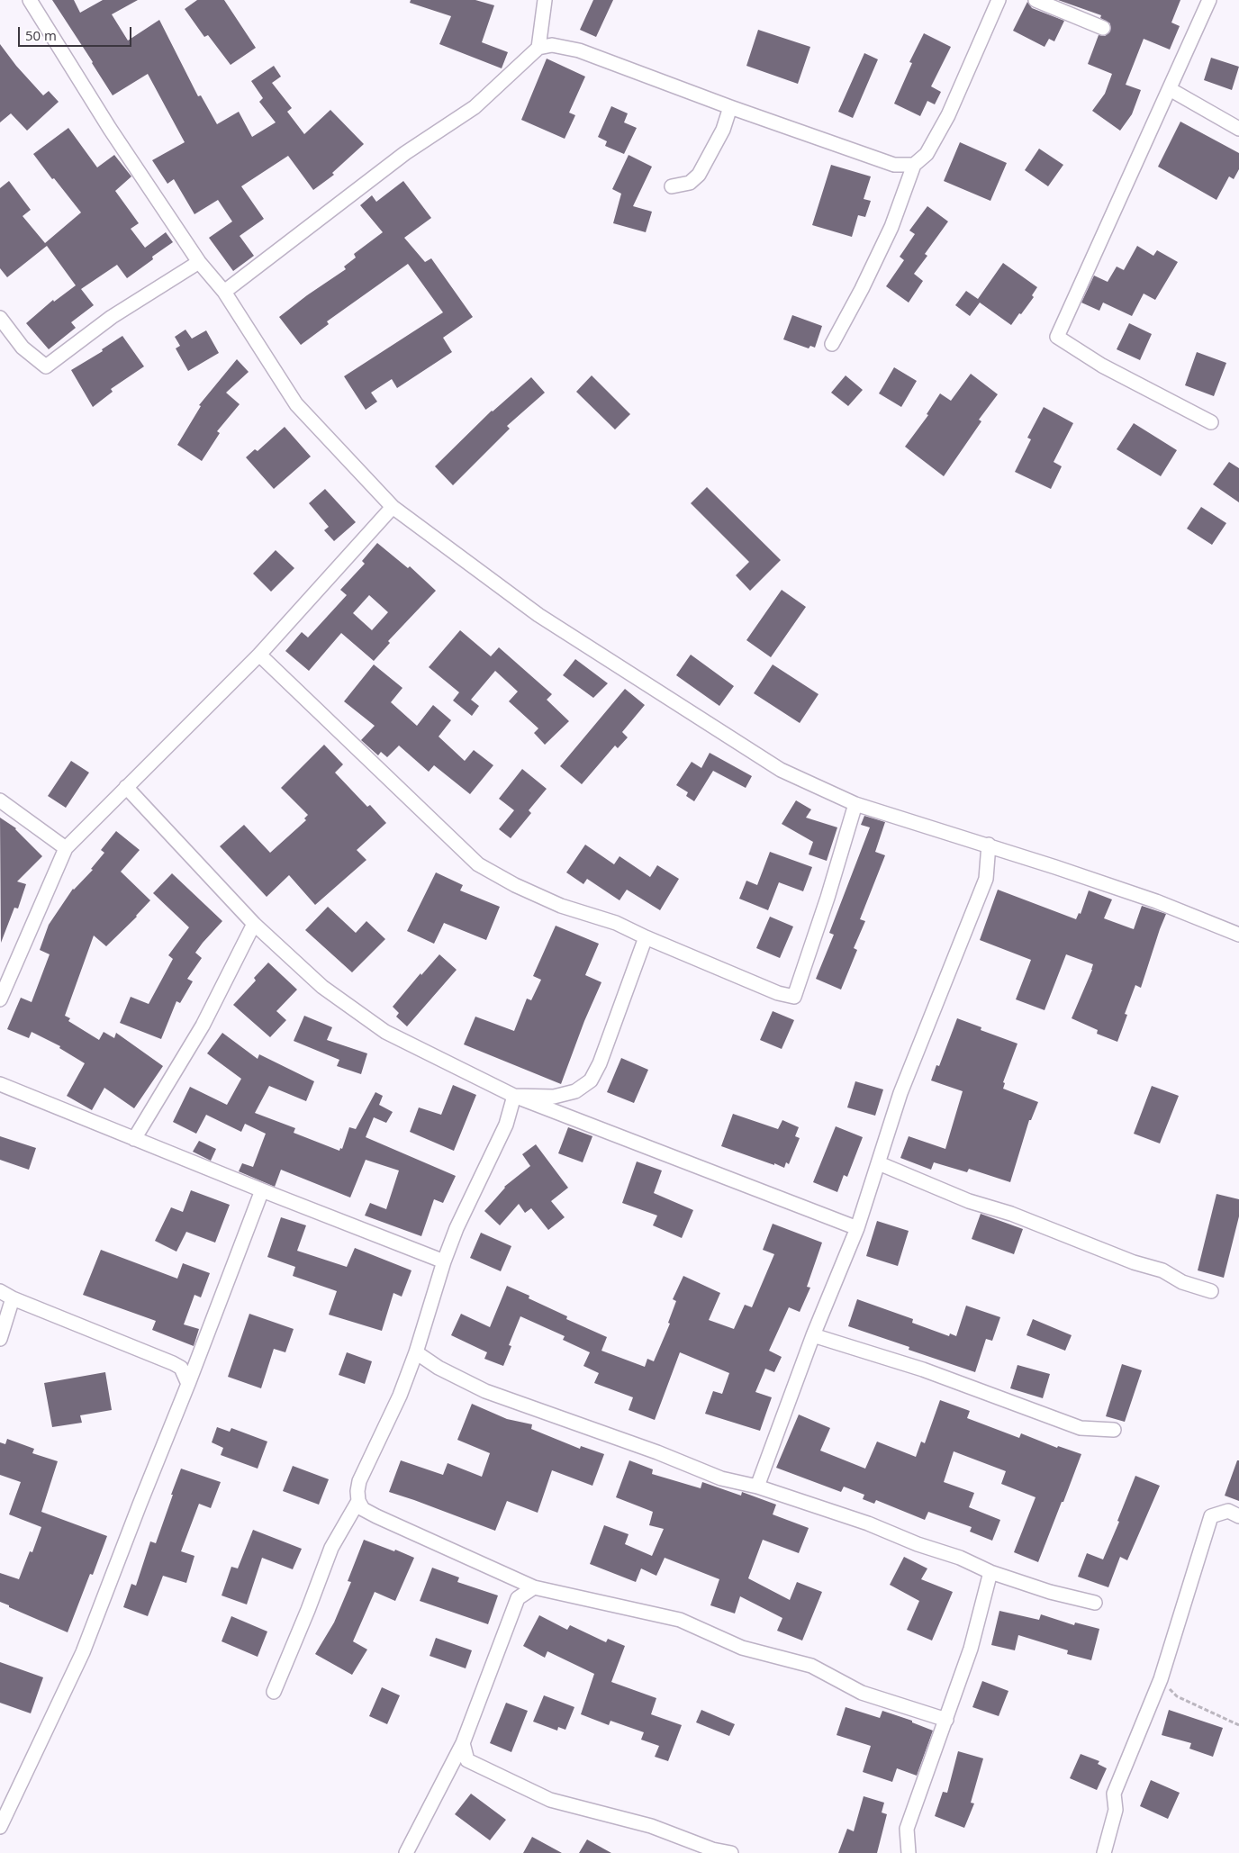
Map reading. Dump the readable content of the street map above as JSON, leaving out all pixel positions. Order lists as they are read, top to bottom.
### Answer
{
  "scale_bar": "50 m"
}
